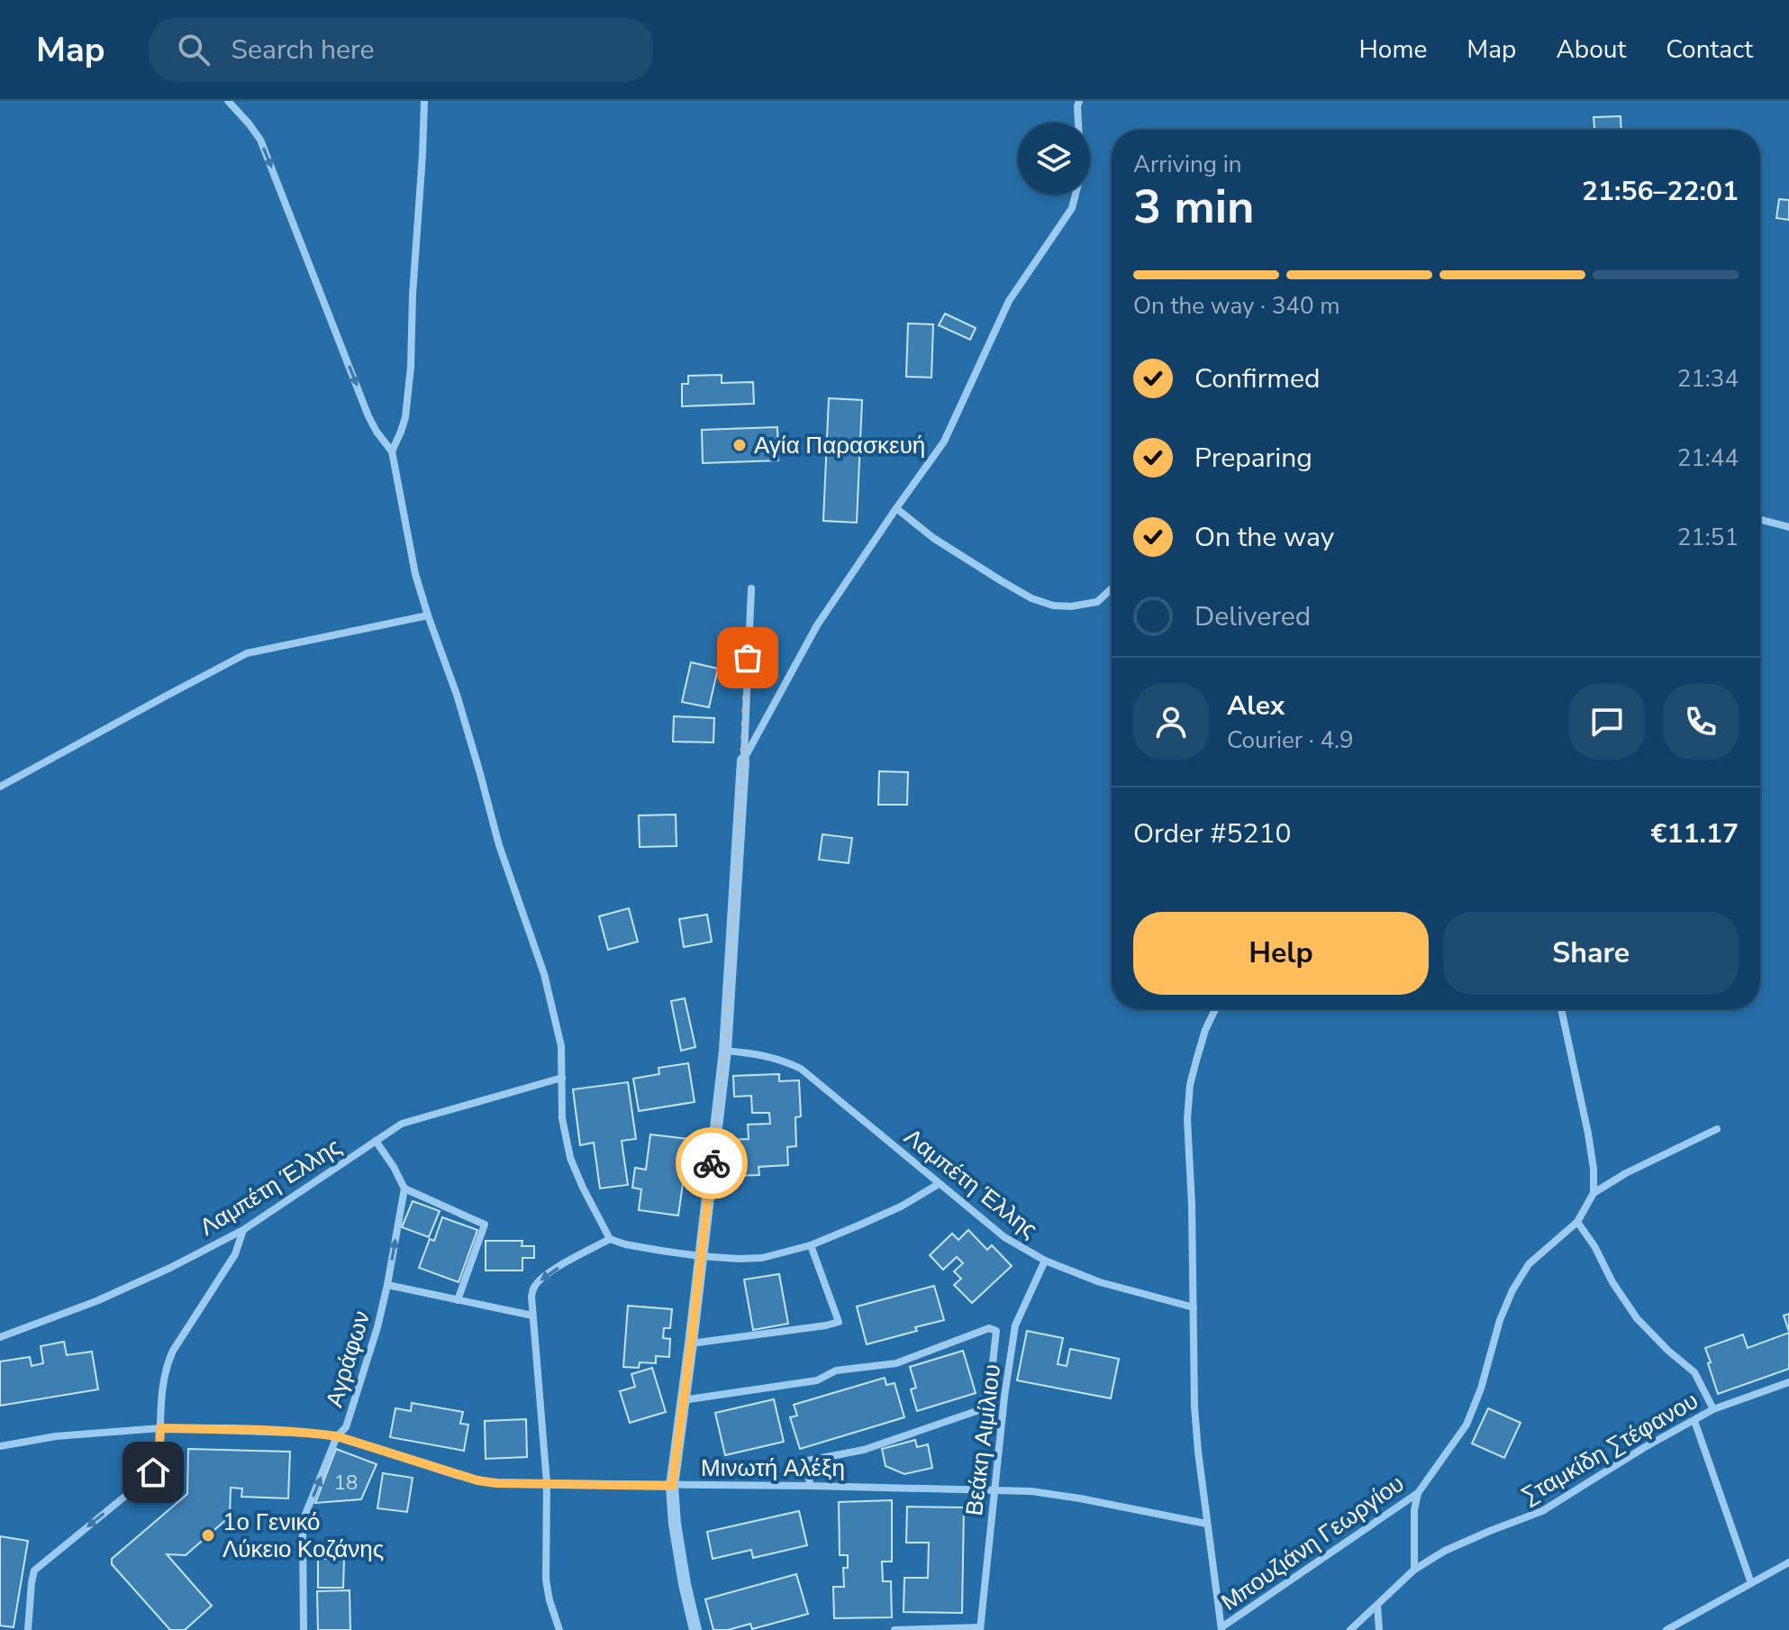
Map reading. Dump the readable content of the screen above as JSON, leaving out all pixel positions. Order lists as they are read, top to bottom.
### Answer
{
  "streets": {
    "street": [
      "Λαμπέτη Έλλης",
      "Αγράφων",
      "Βεάκη Αιμίλιου",
      "Σταμκίδη Στέφανου",
      "Μινωτή Αλέξη",
      "Μπουζιάνη Γεωργίου"
    ]
  },
  "crossings": [
    ["Λαμπέτη Έλλης", "Βεάκη Αιμίλιου"],
    ["Αγράφων", "Μινωτή Αλέξη"],
    ["Βεάκη Αιμίλιου", "Μινωτή Αλέξη"]
  ],
  "one_way": ["Αγράφων"],
  "places": ["Αγία Παρασκευή", "1ο Γενικό Λύκειο Κοζάνης"],
  "house_numbers": ["18"],
  "page": {
    "header": "Map",
    "search": "Search here",
    "nav": [
      "Home",
      "Map",
      "About",
      "Contact"
    ],
    "heading": ["3 min", "Arriving in", "21:56–22:01"],
    "panel": [
      "Alex",
      "Courier · 4.9",
      "Order #5210",
      "€11.17"
    ],
    "bar": "On the way · 340 m",
    "list": [
      ["Confirmed", "21:34"],
      ["Preparing", "21:44"],
      ["On the way", "21:51"],
      "Delivered"
    ],
    "buttons": ["Help", "Share"]
  }
}
